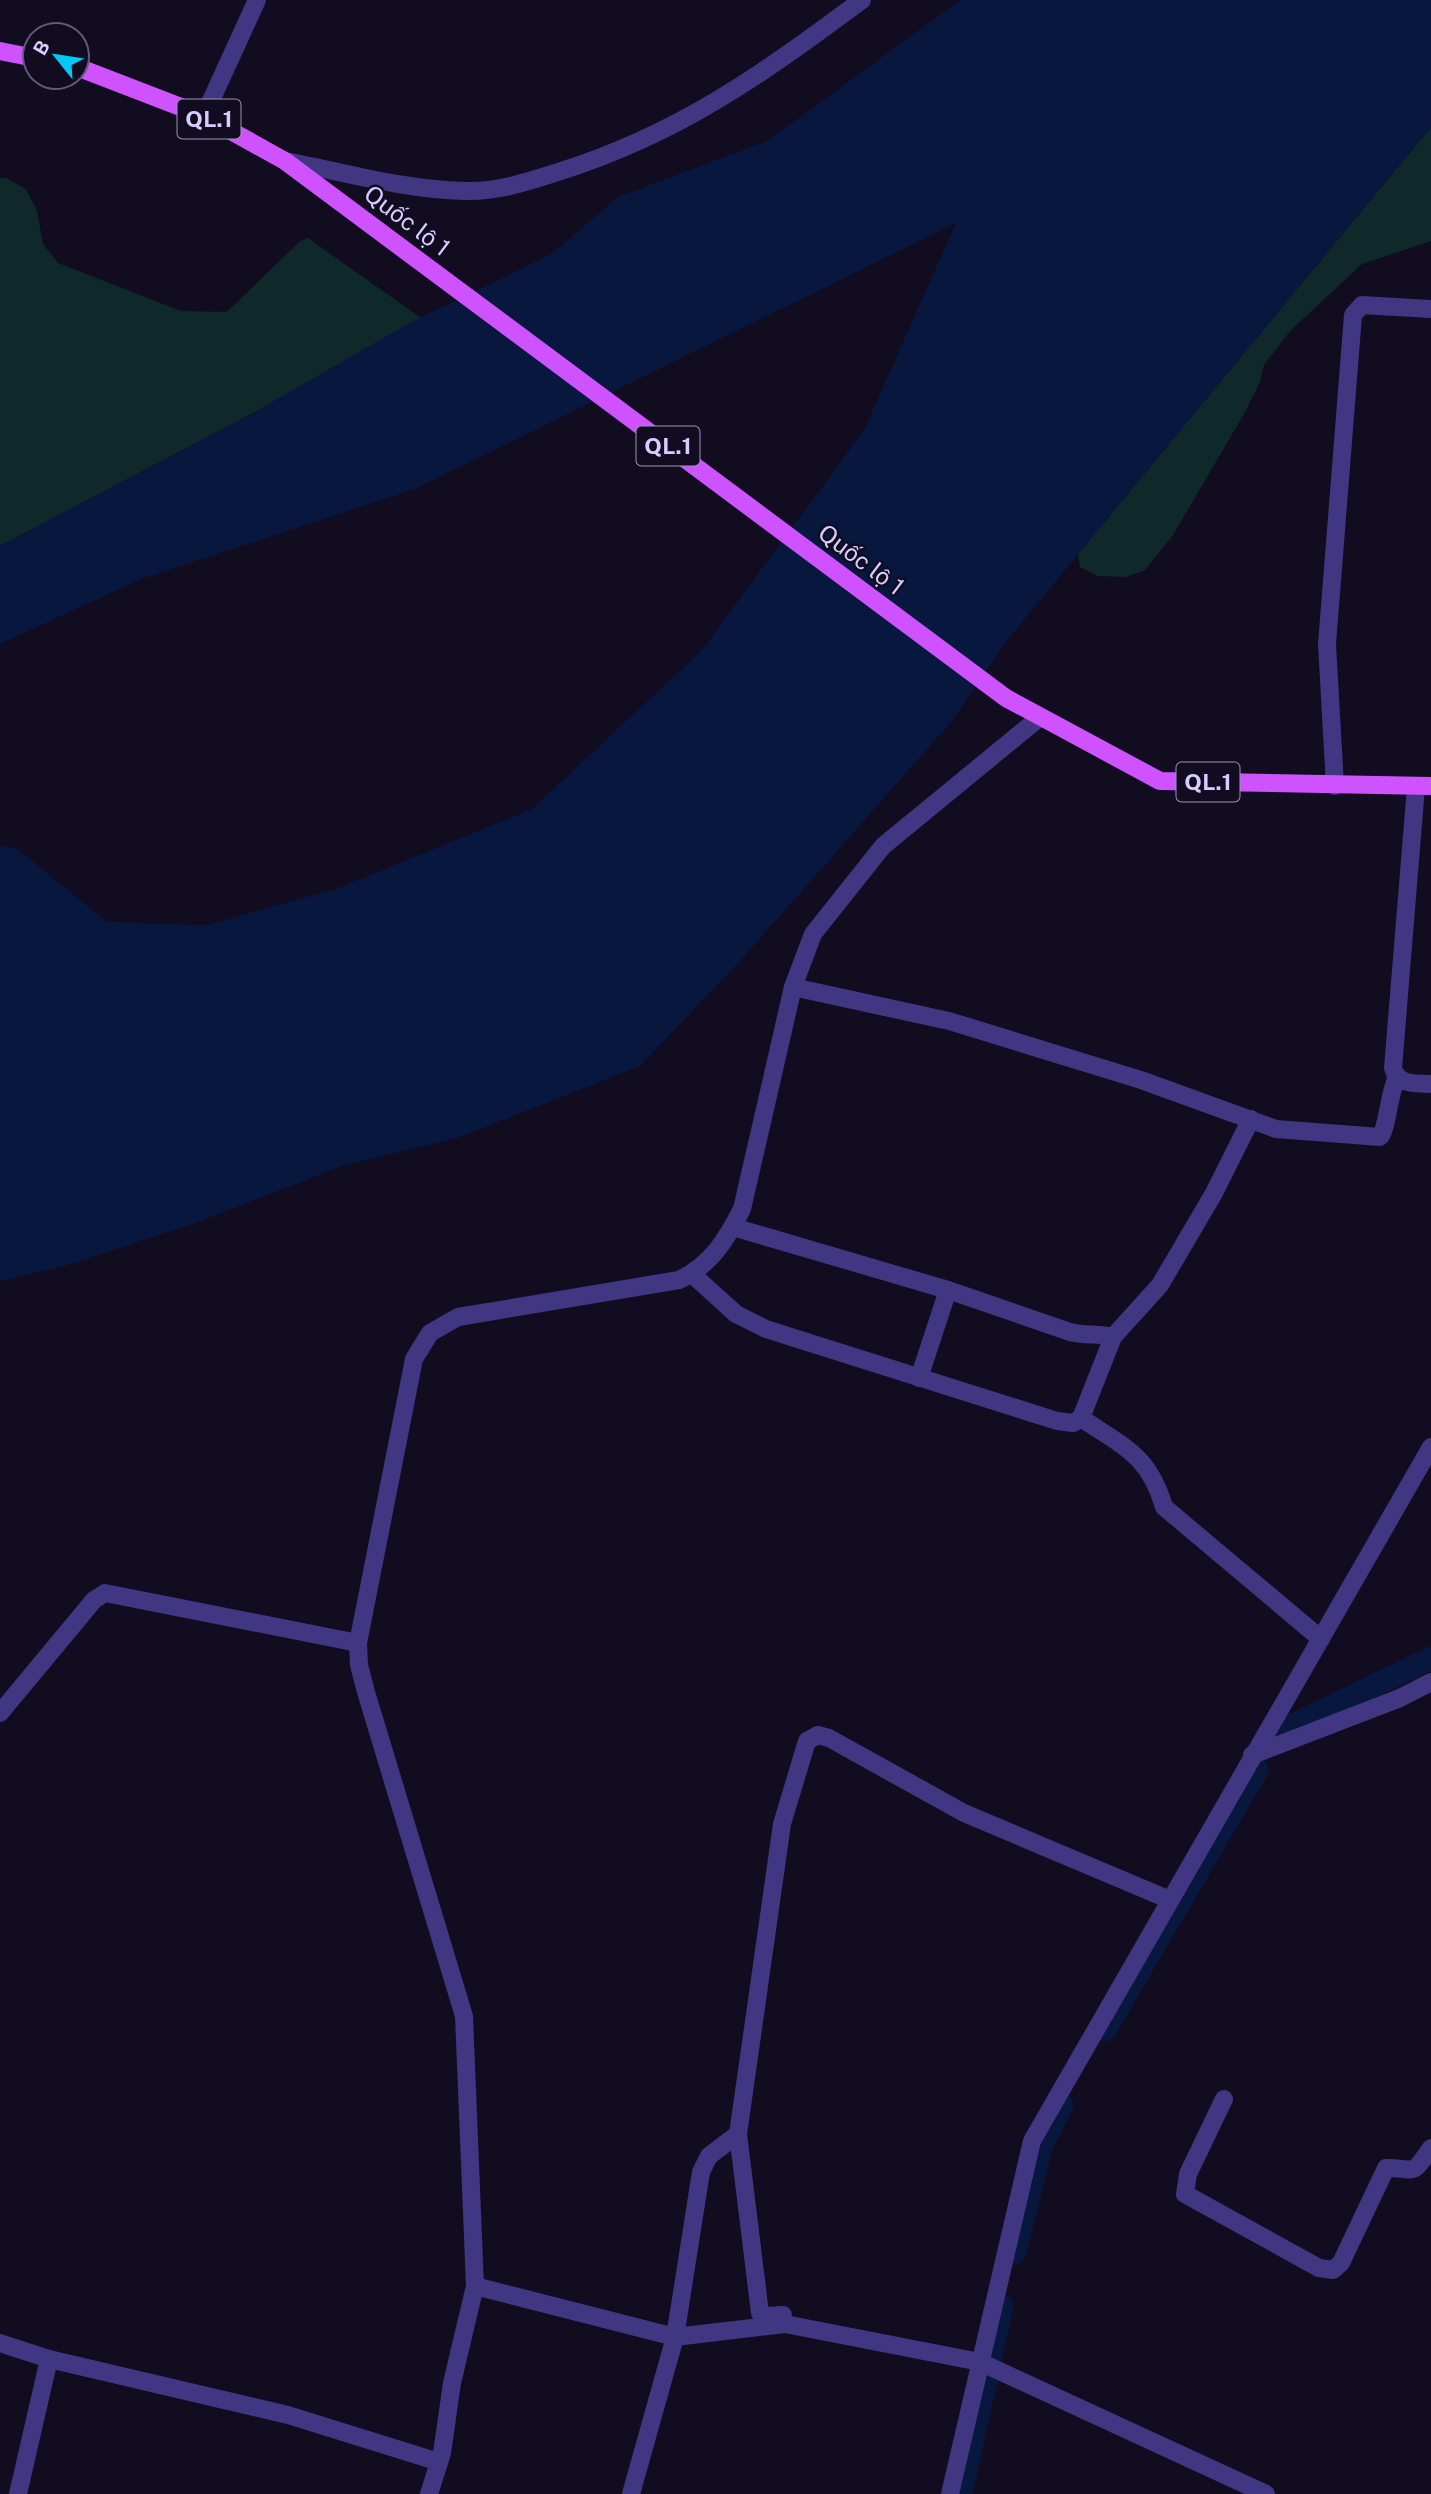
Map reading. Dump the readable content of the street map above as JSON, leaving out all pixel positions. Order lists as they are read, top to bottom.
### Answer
{
  "streets": {
    "main road": ["QL.1", "Quốc lộ 1"]
  },
  "crossings": [
    ["QL.1", "Quốc lộ 1"]
  ],
  "north": "top left"
}
